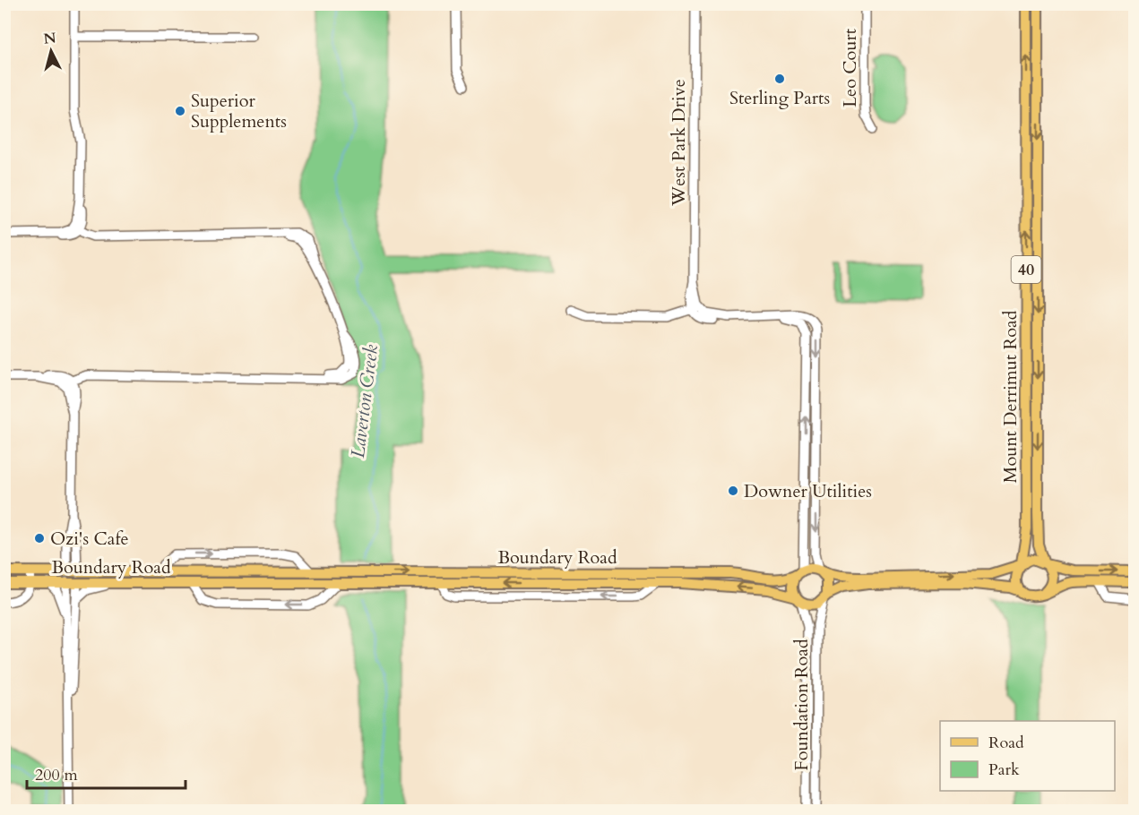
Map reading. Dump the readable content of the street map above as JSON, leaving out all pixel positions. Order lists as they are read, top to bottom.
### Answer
{
  "streets": {
    "main road": ["40", "Mount Derrimut Road", "Boundary Road"],
    "street": ["Leo Court", "West Park Drive", "Foundation Road"]
  },
  "crossings": [
    ["40", "Mount Derrimut Road"],
    ["Boundary Road", "Foundation Road"]
  ],
  "water": ["Laverton Creek"],
  "places": [
    "Sterling Parts",
    "Superior Supplements",
    "Downer Utilities",
    "Ozi's Cafe"
  ],
  "legend": ["Road", "Park"],
  "scale_bar": "200 m",
  "north": "top"
}
